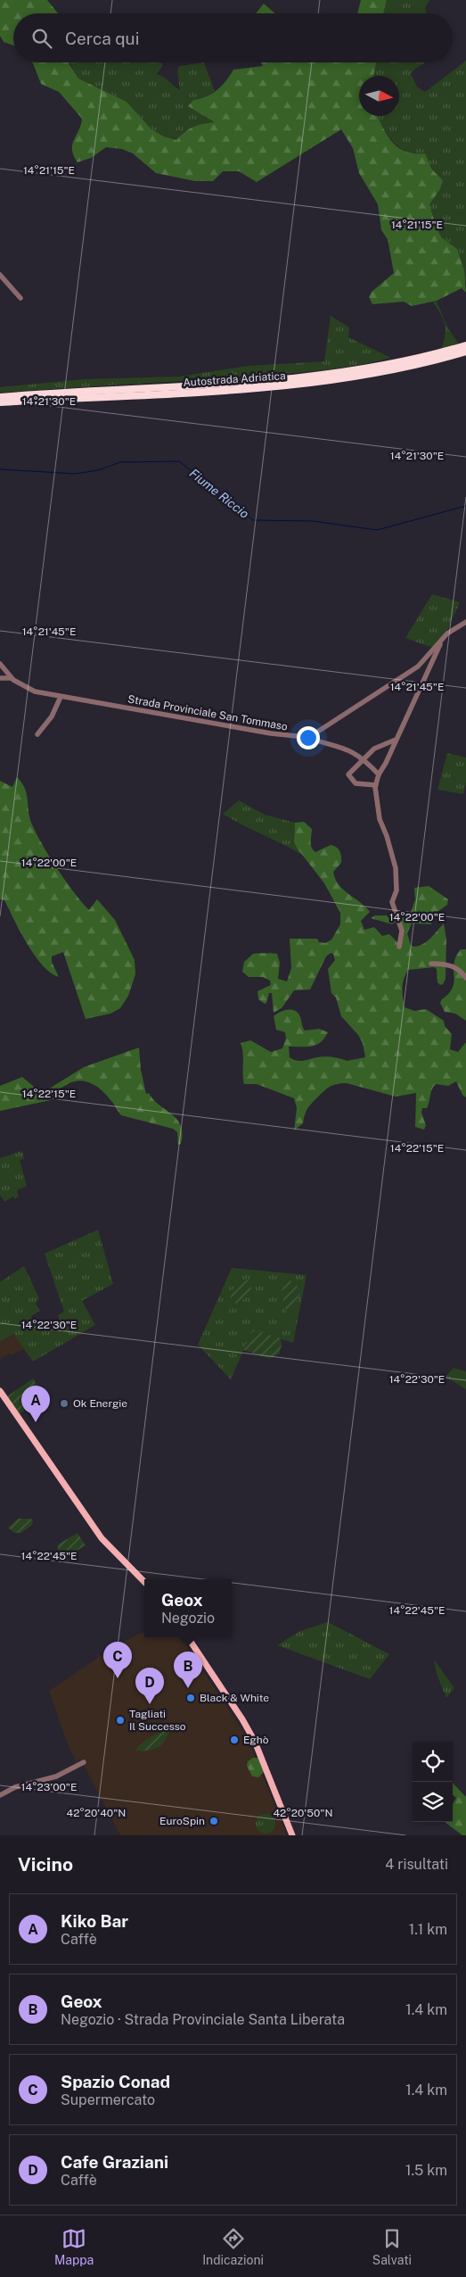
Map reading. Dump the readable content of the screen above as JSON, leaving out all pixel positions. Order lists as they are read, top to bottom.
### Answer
{
  "streets": {
    "highway": ["Autostrada Adriatica"],
    "street": ["Strada Provinciale San Tommaso"]
  },
  "water": ["Fiume Riccio"],
  "places": [
    "Ok Energie",
    "Black & White",
    "Tagliati Il Successo",
    "Eghò",
    "EuroSpin"
  ],
  "north": "right",
  "page": {
    "search": "Cerca qui",
    "pins": [
      "A",
      "C",
      "B",
      "D"
    ],
    "popup": ["Geox", "Negozio"],
    "heading": ["Vicino", "4 risultati"],
    "list": [
      {
        "mark": "A",
        "name": "Kiko Bar",
        "note": "Caffè",
        "value": "1.1 km"
      },
      {
        "mark": "B",
        "name": "Geox",
        "note": "Negozio · Strada Provinciale Santa Liberata",
        "value": "1.4 km"
      },
      {
        "mark": "C",
        "name": "Spazio Conad",
        "note": "Supermercato",
        "value": "1.4 km"
      },
      {
        "mark": "D",
        "name": "Cafe Graziani",
        "note": "Caffè",
        "value": "1.5 km"
      }
    ],
    "nav": ["Mappa", "Indicazioni", "Salvati"]
  },
  "coordinates": [
    "14°21'15\"E",
    "14°21'30\"E",
    "14°21'45\"E",
    "14°22'00\"E",
    "14°22'15\"E",
    "14°22'30\"E",
    "14°22'45\"E",
    "14°23'00\"E",
    "42°20'40\"N",
    "42°20'50\"N"
  ]
}
